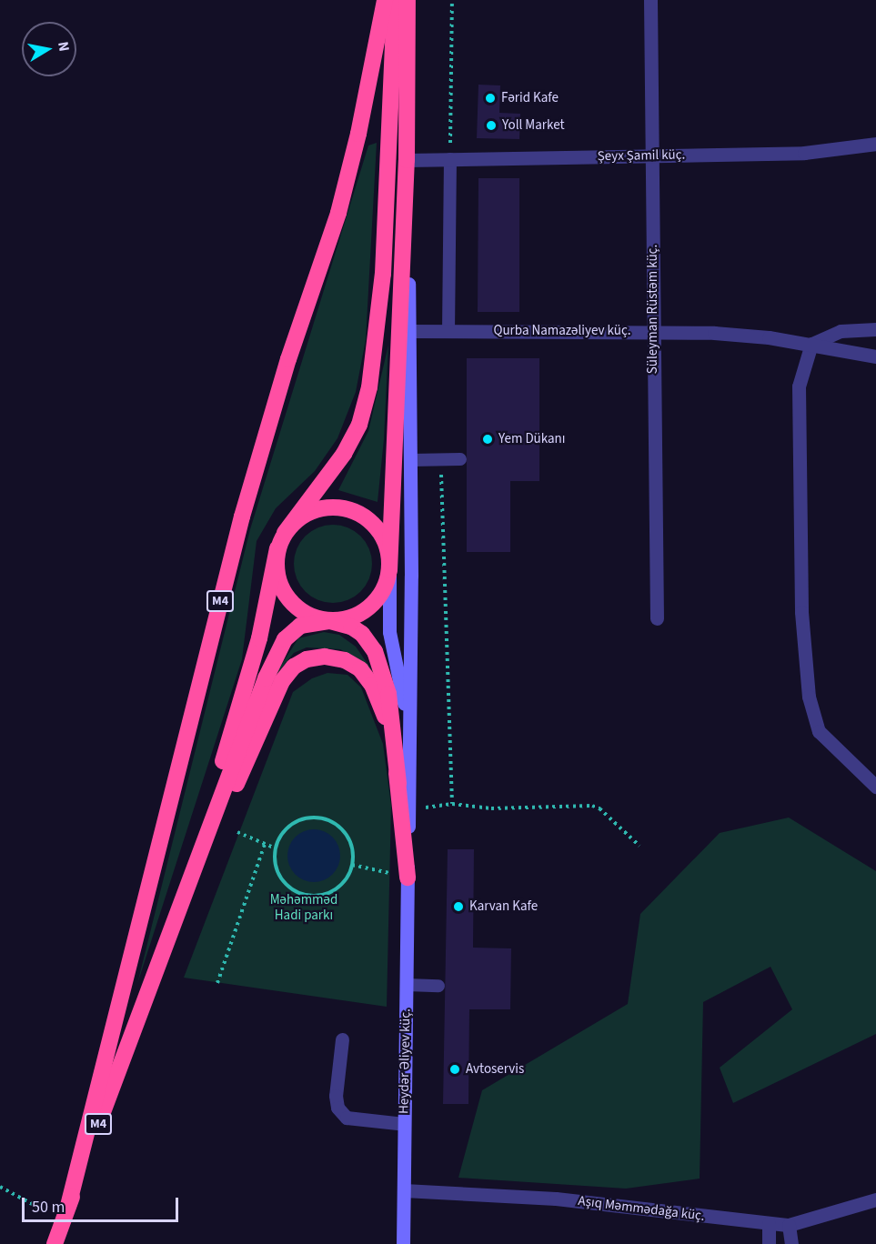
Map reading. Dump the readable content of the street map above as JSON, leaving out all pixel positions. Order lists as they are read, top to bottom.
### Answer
{
  "streets": {
    "highway": ["M4"],
    "main road": ["Heydər Əliyev küç."],
    "street": [
      "Şeyx Şamil küç.",
      "Süleyman Rüstəm küç.",
      "Qurba Namazəliyev küç.",
      "Aşıq Məmmədağa küç."
    ]
  },
  "crossings": [
    ["Şeyx Şamil küç.", "Süleyman Rüstəm küç."],
    ["Süleyman Rüstəm küç.", "Qurba Namazəliyev küç."],
    ["Heydər Əliyev küç.", "Aşıq Məmmədağa küç."]
  ],
  "parks": ["Məhəmməd Hadi parkı"],
  "places": [
    "Fərid Kafe",
    "Yoll Market",
    "Yem Dükanı",
    "Karvan Kafe",
    "Avtoservis"
  ],
  "scale_bar": "50 m",
  "north": "right"
}
